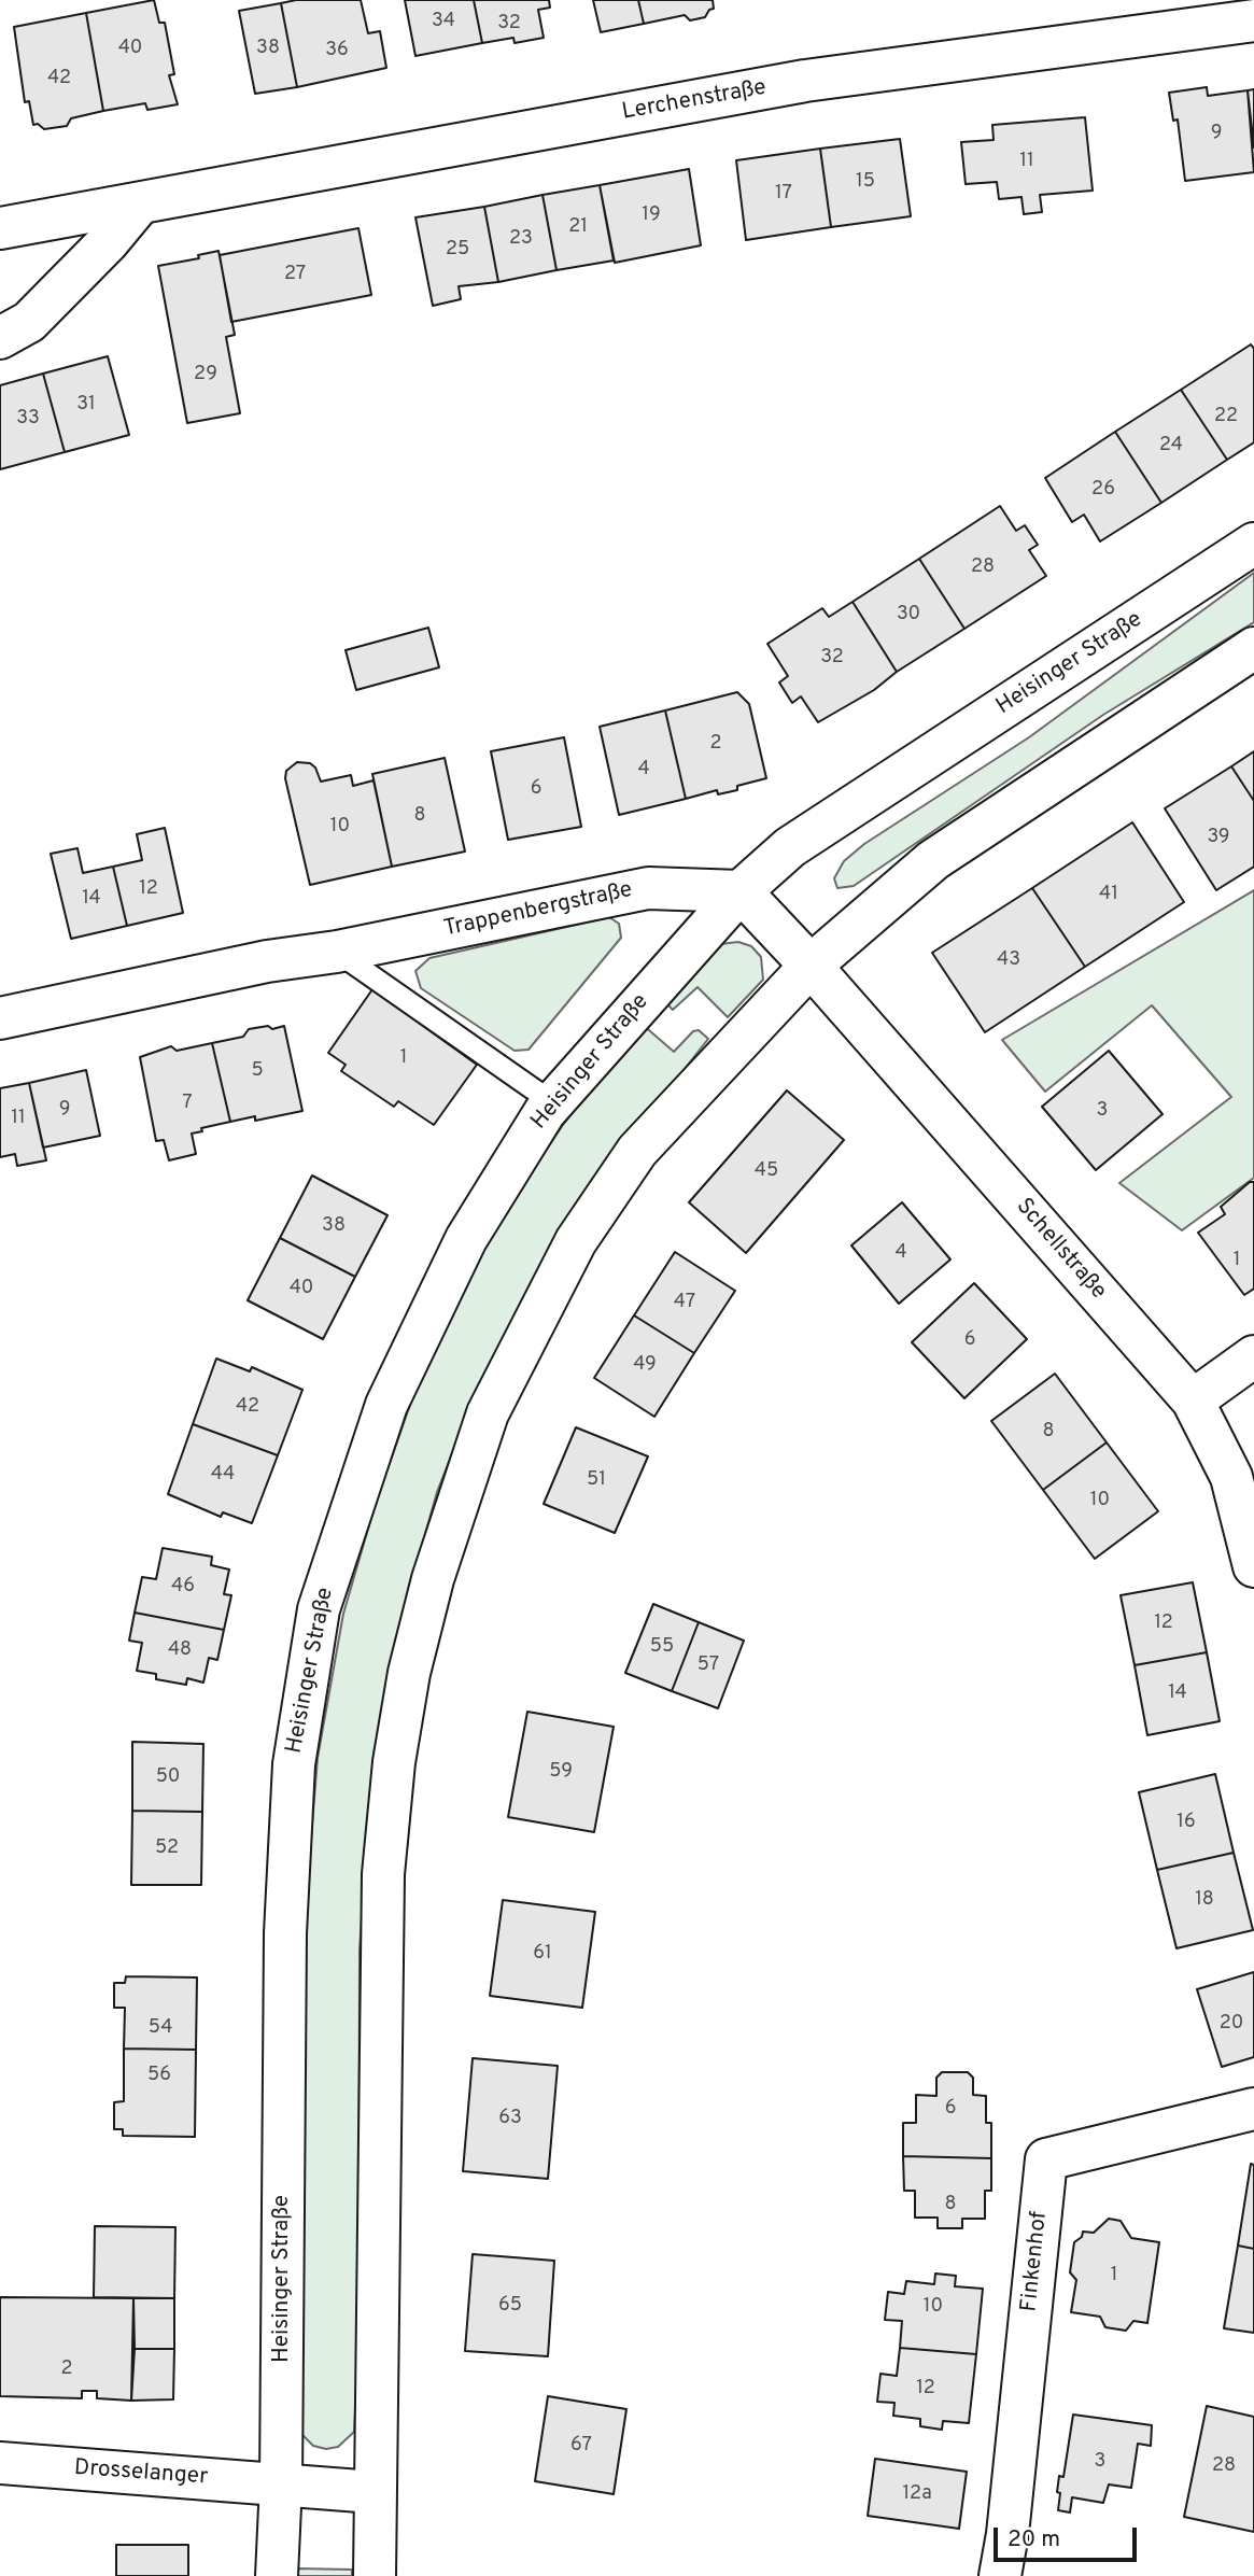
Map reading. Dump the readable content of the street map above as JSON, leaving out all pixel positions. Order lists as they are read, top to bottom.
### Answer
{
  "streets": {
    "main road": [
      "Lerchenstraße",
      "Heisinger Straße",
      "Trappenbergstraße",
      "Schellstraße",
      "Finkenhof",
      "Drosselanger"
    ]
  },
  "crossings": [
    ["Heisinger Straße", "Trappenbergstraße"],
    ["Heisinger Straße", "Drosselanger"]
  ],
  "house_numbers": [
    "34",
    "32",
    "40",
    "38",
    "36",
    "42",
    "9",
    "11",
    "15",
    "17",
    "19",
    "21",
    "23",
    "25",
    "27",
    "29",
    "31",
    "22",
    "33",
    "24",
    "26",
    "28",
    "30",
    "32",
    "2",
    "4",
    "6",
    "8",
    "10",
    "39",
    "12",
    "41",
    "14",
    "43",
    "1",
    "5",
    "7",
    "9",
    "3",
    "11",
    "45",
    "38",
    "4",
    "1",
    "40",
    "47",
    "6",
    "49",
    "42",
    "8",
    "44",
    "51",
    "10",
    "46",
    "12",
    "55",
    "48",
    "57",
    "14",
    "59",
    "50",
    "16",
    "52",
    "18",
    "61",
    "20",
    "54",
    "56",
    "6",
    "63",
    "8",
    "1",
    "65",
    "10",
    "2",
    "12",
    "67",
    "3",
    "28",
    "12a"
  ],
  "scale_bar": "20 m"
}
